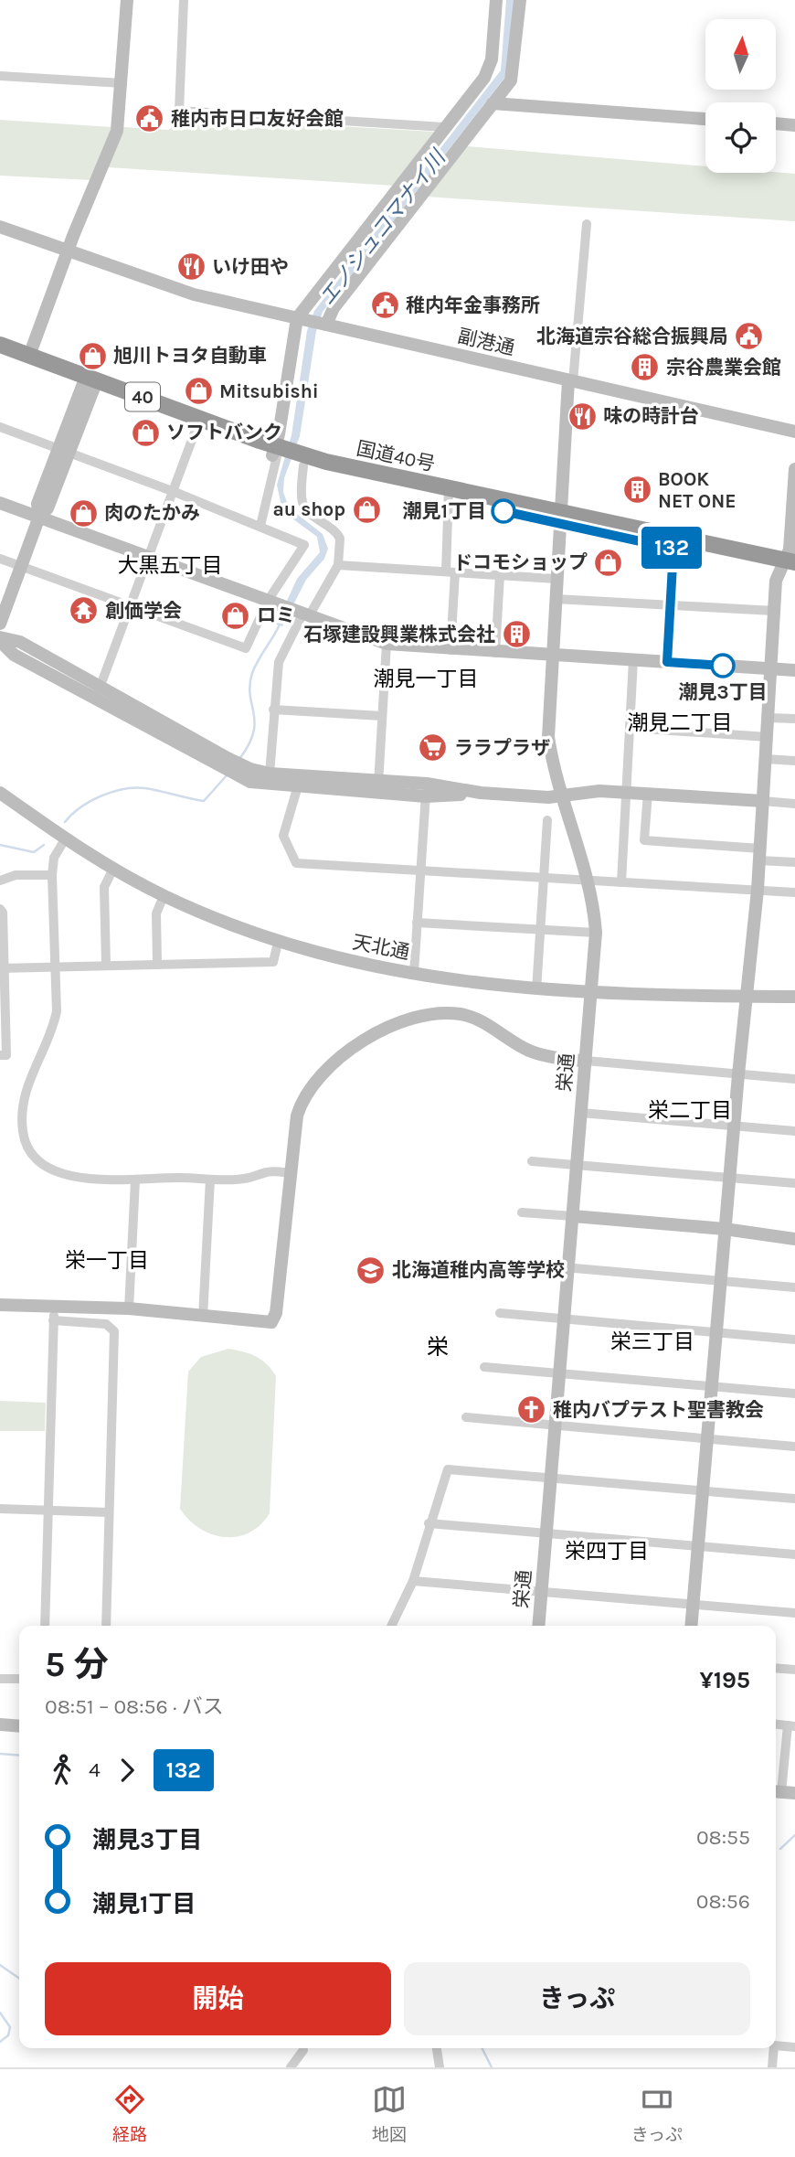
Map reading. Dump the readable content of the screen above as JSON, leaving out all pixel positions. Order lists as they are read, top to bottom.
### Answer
{
  "streets": {
    "highway": ["40", "国道40号"],
    "street": ["副港通", "天北通", "栄通"]
  },
  "crossings": [
    ["副港通", "栄通"],
    ["国道40号", "栄通"],
    ["天北通", "栄通"]
  ],
  "districts": [
    "大黒五丁目",
    "潮見一丁目",
    "潮見二丁目",
    "栄二丁目",
    "栄一丁目",
    "栄三丁目",
    "栄",
    "栄四丁目"
  ],
  "water": ["エノシュコマナイ川"],
  "places": {
    "public building": ["稚内市日ロ友好会館", "稚内年金事務所", "北海道宗谷総合振興局"],
    "restaurant": ["いけ田や", "味の時計台"],
    "shop": [
      "旭川トヨタ自動車",
      "Mitsubishi",
      "ソフトバンク",
      "au shop",
      "肉のたかみ",
      "ドコモショップ",
      "ロミ"
    ],
    "building": ["宗谷農業会館", "BOOK NET ONE", "石塚建設興業株式会社"],
    "other": ["潮見1丁目", "潮見3丁目"],
    "temple": ["創価学会"],
    "supermarket": ["ララプラザ"],
    "school or university": ["北海道稚内高等学校"],
    "church": ["稚内バプテスト聖書教会"]
  },
  "lines": ["bus line 132"],
  "north": "top",
  "page": {
    "on_map": "132",
    "heading": ["5 分", "08:51 – 08:56 · バス", "¥195"],
    "legs": ["4", "132"],
    "list": [
      {
        "name": "潮見3丁目",
        "value": "08:55"
      },
      {
        "name": "潮見1丁目",
        "value": "08:56"
      }
    ],
    "buttons": ["開始", "きっぷ"],
    "tabs": ["経路", "地図", "きっぷ"]
  }
}
